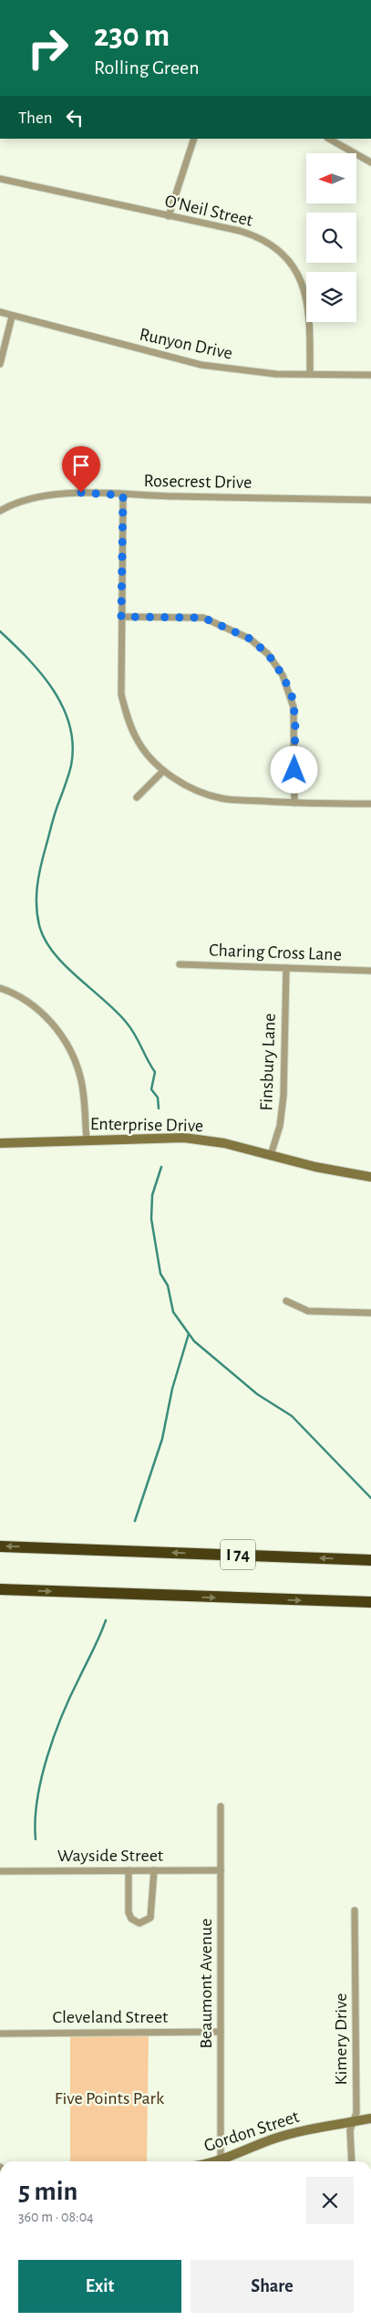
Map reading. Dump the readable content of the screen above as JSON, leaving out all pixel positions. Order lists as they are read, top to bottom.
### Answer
{
  "streets": {
    "highway": ["I 74"],
    "street": [
      "O'Neil Street",
      "Runyon Drive",
      "Rosecrest Drive",
      "Charing Cross Lane",
      "Finsbury Lane",
      "Enterprise Drive",
      "Wayside Street",
      "Beaumont Avenue",
      "Cleveland Street",
      "Kimery Drive",
      "Gordon Street"
    ]
  },
  "crossings": [
    ["O'Neil Street", "Runyon Drive"],
    ["Charing Cross Lane", "Finsbury Lane"],
    ["Finsbury Lane", "Enterprise Drive"],
    ["Wayside Street", "Beaumont Avenue"],
    ["Beaumont Avenue", "Cleveland Street"],
    ["Beaumont Avenue", "Gordon Street"],
    ["Kimery Drive", "Gordon Street"]
  ],
  "parks": ["Five Points Park"],
  "north": "left",
  "page": {
    "turn": ["230 m", "Rolling Green"],
    "then": "Then",
    "heading": ["5 min", "360 m · 08:04"],
    "buttons": ["Exit", "Share"]
  }
}
